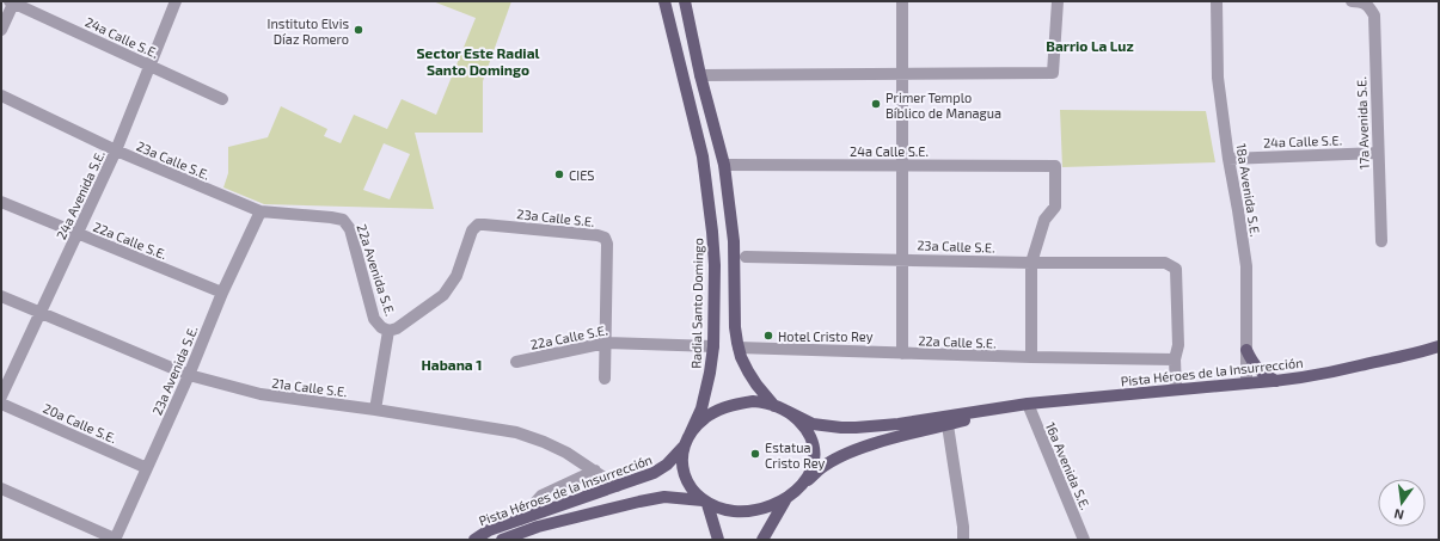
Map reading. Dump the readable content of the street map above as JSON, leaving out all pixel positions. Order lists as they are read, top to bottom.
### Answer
{
  "streets": {
    "main road": ["Radial Santo Domingo", "Pista Héroes de la Insurrección"],
    "street": [
      "24a Calle S.E.",
      "17a Avenida S.E.",
      "23a Calle S.E.",
      "18a Avenida S.E.",
      "24a Avenida S.E.",
      "22a Calle S.E.",
      "22a Avenida S.E.",
      "23a Avenida S.E.",
      "21a Calle S.E.",
      "20a Calle S.E.",
      "16a Avenida S.E."
    ]
  },
  "crossings": [
    ["24a Calle S.E.", "17a Avenida S.E."],
    ["24a Calle S.E.", "23a Calle S.E."],
    ["24a Calle S.E.", "18a Avenida S.E."],
    ["24a Calle S.E.", "24a Avenida S.E."],
    ["23a Calle S.E.", "24a Avenida S.E."],
    ["23a Calle S.E.", "22a Calle S.E."],
    ["23a Calle S.E.", "22a Avenida S.E."],
    ["23a Calle S.E.", "23a Avenida S.E."],
    ["18a Avenida S.E.", "Pista Héroes de la Insurrección"],
    ["24a Avenida S.E.", "22a Calle S.E."],
    ["24a Avenida S.E.", "21a Calle S.E."],
    ["22a Calle S.E.", "Radial Santo Domingo"],
    ["22a Calle S.E.", "23a Avenida S.E."],
    ["22a Avenida S.E.", "21a Calle S.E."],
    ["Radial Santo Domingo", "Pista Héroes de la Insurrección"],
    ["23a Avenida S.E.", "21a Calle S.E."],
    ["23a Avenida S.E.", "20a Calle S.E."],
    ["Pista Héroes de la Insurrección", "21a Calle S.E."],
    ["Pista Héroes de la Insurrección", "16a Avenida S.E."]
  ],
  "districts": ["Barrio La Luz", "Sector Este Radial Santo Domingo", "Habana 1"],
  "places": [
    "Instituto Elvis Díaz Romero",
    "Primer Templo Bíblico de Managua",
    "CIES",
    "Hotel Cristo Rey",
    "Estatua Cristo Rey"
  ],
  "north": "bottom"
}
